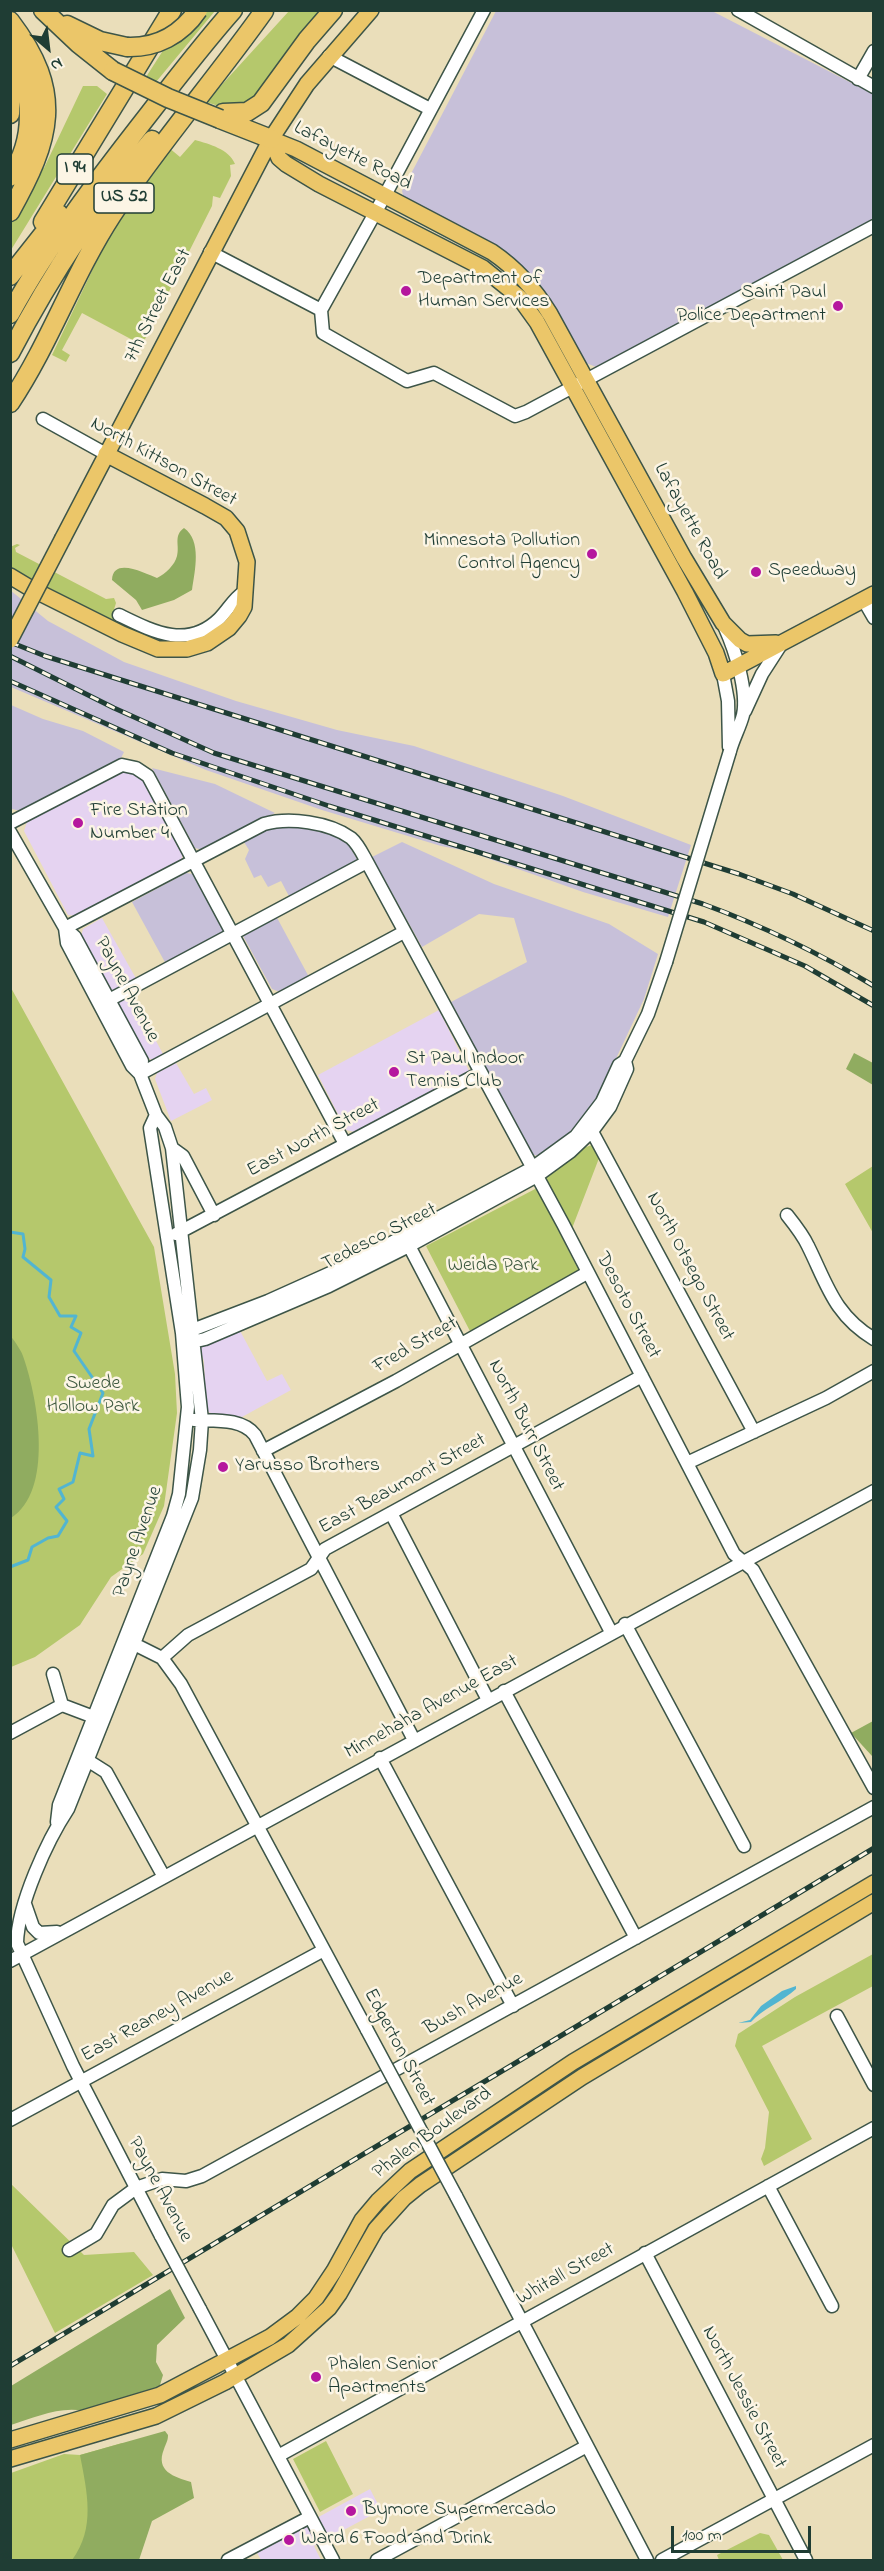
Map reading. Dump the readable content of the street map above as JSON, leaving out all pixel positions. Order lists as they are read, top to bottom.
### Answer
{
  "streets": {
    "highway": ["I 94", "US 52"],
    "main road": [
      "Lafayette Road",
      "7th Street East",
      "North Kittson Street",
      "Phalen Boulevard"
    ],
    "street": [
      "Payne Avenue",
      "East North Street",
      "Tedesco Street",
      "North Otsego Street",
      "Desoto Street",
      "Fred Street",
      "North Burr Street",
      "East Beaumont Street",
      "Minnehaha Avenue East",
      "Bush Avenue",
      "East Reaney Avenue",
      "Edgerton Street",
      "Whitall Street",
      "North Jessie Street"
    ]
  },
  "crossings": [
    ["Lafayette Road", "7th Street East"],
    ["Lafayette Road", "Tedesco Street"],
    ["Lafayette Road", "North Otsego Street"],
    ["I 94", "US 52"],
    ["7th Street East", "North Kittson Street"],
    ["Payne Avenue", "East North Street"],
    ["Payne Avenue", "Tedesco Street"],
    ["Payne Avenue", "Minnehaha Avenue East"],
    ["Payne Avenue", "Bush Avenue"],
    ["Payne Avenue", "East Reaney Avenue"],
    ["Payne Avenue", "Edgerton Street"],
    ["Payne Avenue", "Phalen Boulevard"],
    ["Payne Avenue", "Whitall Street"],
    ["East North Street", "Desoto Street"],
    ["Tedesco Street", "Desoto Street"],
    ["Tedesco Street", "North Burr Street"],
    ["Desoto Street", "Fred Street"],
    ["Desoto Street", "East Beaumont Street"],
    ["Desoto Street", "Minnehaha Avenue East"],
    ["Fred Street", "North Burr Street"],
    ["North Burr Street", "East Beaumont Street"],
    ["North Burr Street", "Minnehaha Avenue East"],
    ["East Beaumont Street", "Edgerton Street"],
    ["Minnehaha Avenue East", "Edgerton Street"],
    ["East Reaney Avenue", "Edgerton Street"],
    ["Edgerton Street", "Whitall Street"],
    ["Whitall Street", "North Jessie Street"]
  ],
  "parks": ["Weida Park", "Swede Hollow Park"],
  "places": [
    "Department of Human Services",
    "Saint Paul Police Department",
    "Minnesota Pollution Control Agency",
    "Speedway",
    "Fire Station Number 4",
    "St Paul Indoor Tennis Club",
    "Yarusso Brothers",
    "Phalen Senior Apartments",
    "Bymore Supermercado",
    "Ward 6 Food and Drink"
  ],
  "scale_bar": "100 m",
  "north": "bottom right"
}
